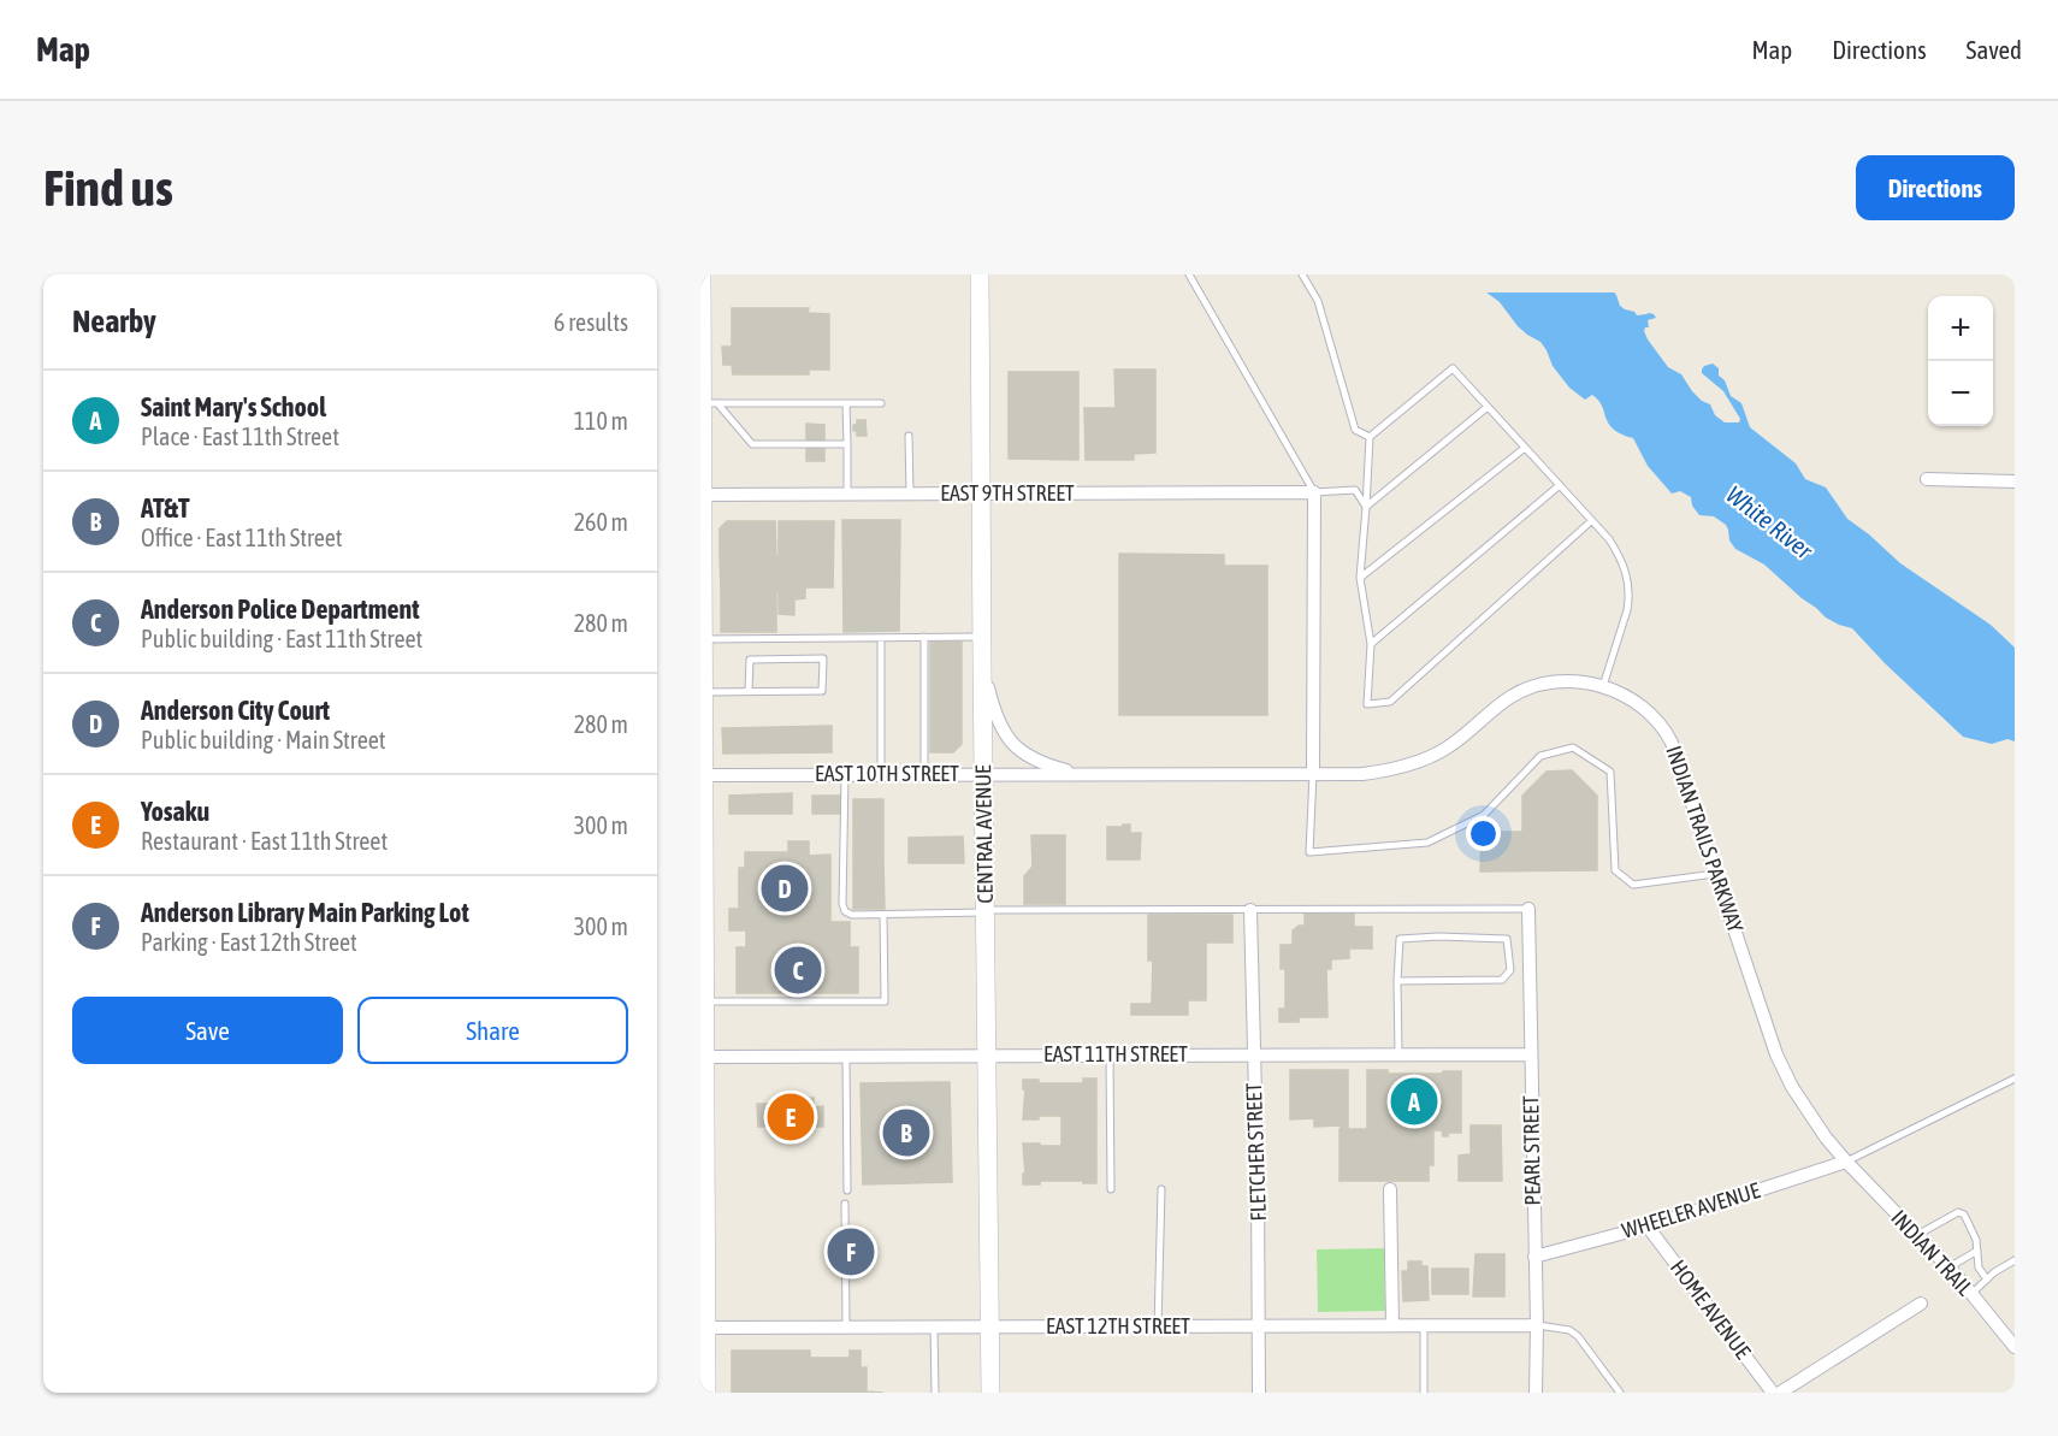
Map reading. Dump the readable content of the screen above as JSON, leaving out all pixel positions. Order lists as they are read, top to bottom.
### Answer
{
  "streets": {
    "street": [
      "EAST 9TH STREET",
      "EAST 10TH STREET",
      "CENTRAL AVENUE",
      "INDIAN TRAILS PARKWAY",
      "EAST 11TH STREET",
      "PEARL STREET",
      "FLETCHER STREET",
      "WHEELER AVENUE",
      "INDIAN TRAIL",
      "HOME AVENUE",
      "EAST 12TH STREET"
    ]
  },
  "crossings": [
    ["EAST 9TH STREET", "CENTRAL AVENUE"],
    ["EAST 10TH STREET", "CENTRAL AVENUE"],
    ["EAST 10TH STREET", "INDIAN TRAILS PARKWAY"],
    ["CENTRAL AVENUE", "EAST 11TH STREET"],
    ["CENTRAL AVENUE", "EAST 12TH STREET"],
    ["INDIAN TRAILS PARKWAY", "WHEELER AVENUE"],
    ["INDIAN TRAILS PARKWAY", "INDIAN TRAIL"],
    ["EAST 11TH STREET", "PEARL STREET"],
    ["EAST 11TH STREET", "FLETCHER STREET"],
    ["PEARL STREET", "WHEELER AVENUE"],
    ["PEARL STREET", "EAST 12TH STREET"],
    ["FLETCHER STREET", "EAST 12TH STREET"],
    ["WHEELER AVENUE", "INDIAN TRAIL"],
    ["WHEELER AVENUE", "HOME AVENUE"]
  ],
  "water": ["White River"],
  "page": {
    "header": "Map",
    "nav": ["Map", "Directions", "Saved"],
    "buttons": [
      "Directions",
      ["Save", "Share"]
    ],
    "title": "Find us",
    "heading": ["Nearby", "6 results"],
    "map_buttons": ["+", "−"],
    "list": [
      {
        "mark": "A",
        "name": "Saint Mary's School",
        "note": "Place · East 11th Street",
        "value": "110 m"
      },
      {
        "mark": "B",
        "name": "AT&T",
        "note": "Office · East 11th Street",
        "value": "260 m"
      },
      {
        "mark": "C",
        "name": "Anderson Police Department",
        "note": "Public building · East 11th Street",
        "value": "280 m"
      },
      {
        "mark": "D",
        "name": "Anderson City Court",
        "note": "Public building · Main Street",
        "value": "280 m"
      },
      {
        "mark": "E",
        "name": "Yosaku",
        "note": "Restaurant · East 11th Street",
        "value": "300 m"
      },
      {
        "mark": "F",
        "name": "Anderson Library Main Parking Lot",
        "note": "Parking · East 12th Street",
        "value": "300 m"
      }
    ],
    "pins": [
      "D",
      "C",
      "A",
      "E",
      "B",
      "F"
    ]
  }
}
